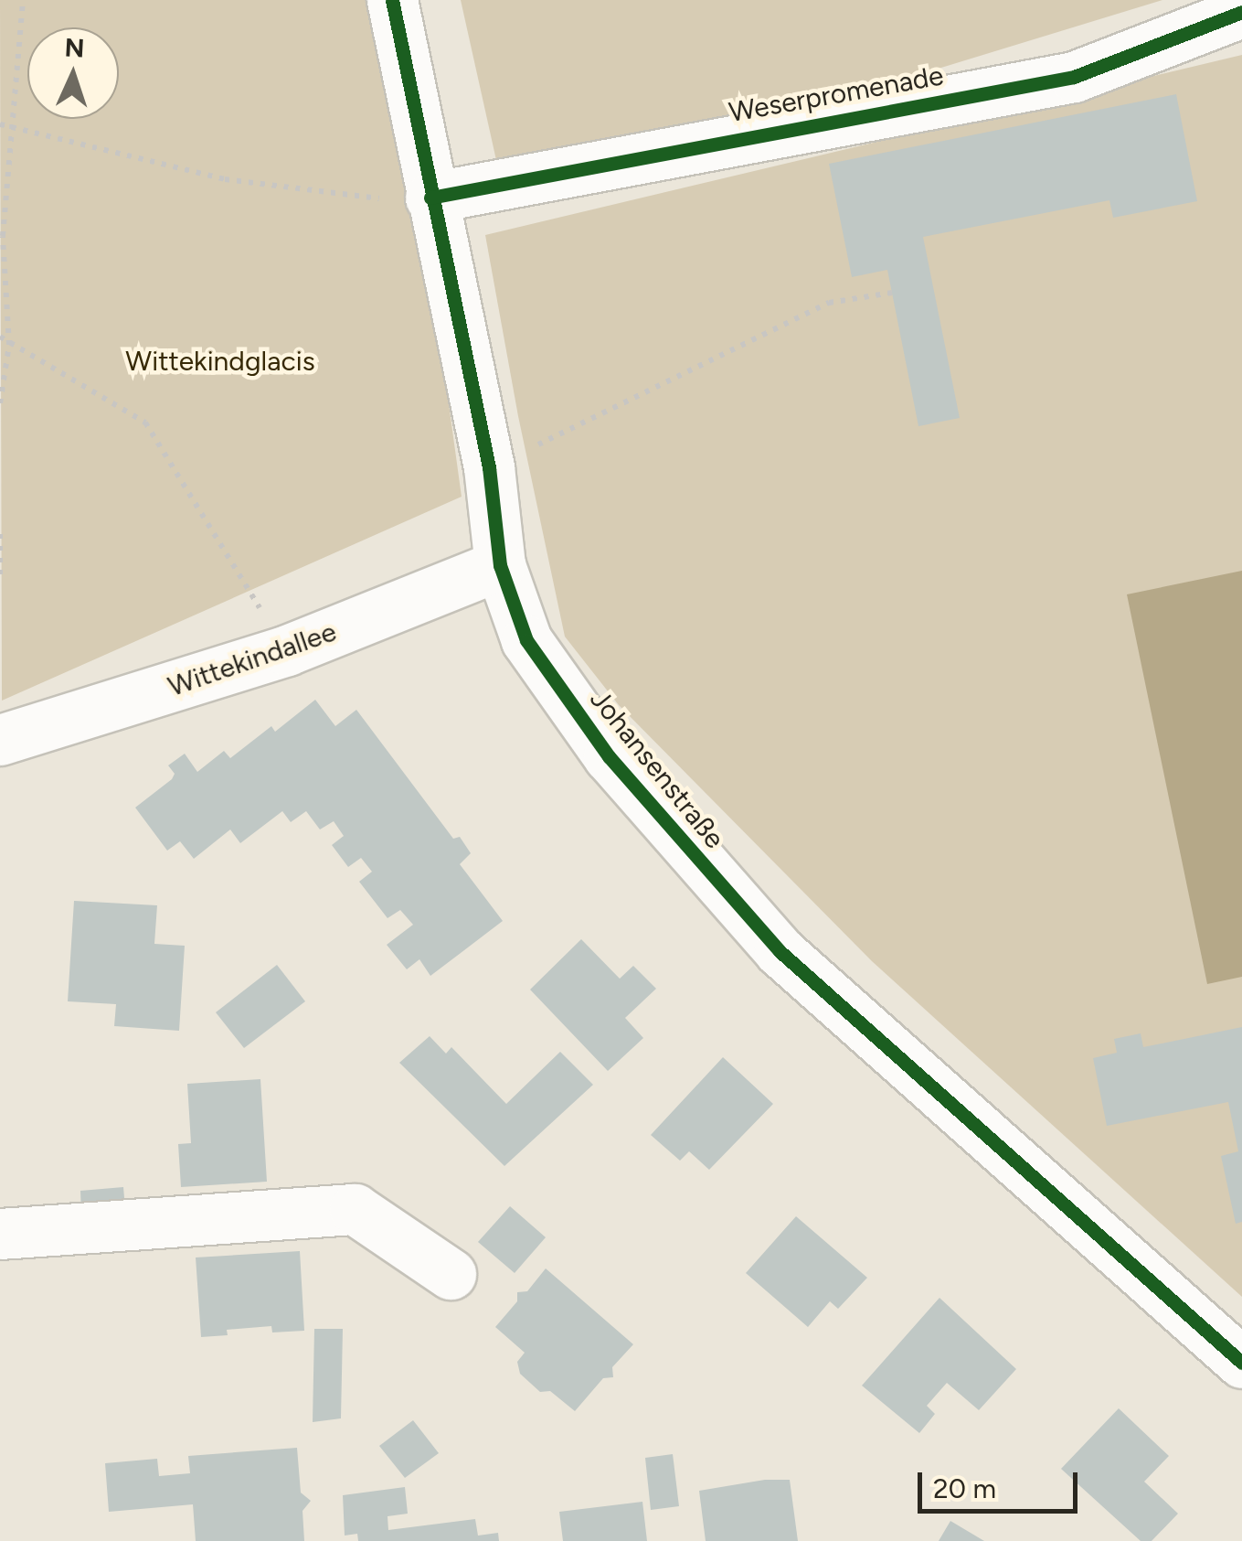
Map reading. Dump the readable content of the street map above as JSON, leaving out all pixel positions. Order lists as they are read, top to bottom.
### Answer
{
  "streets": {
    "street": ["Weserpromenade", "Wittekindallee", "Johansenstraße"]
  },
  "crossings": [
    ["Weserpromenade", "Johansenstraße"],
    ["Wittekindallee", "Johansenstraße"]
  ],
  "parks": ["Wittekindglacis"],
  "scale_bar": "20 m",
  "north": "top"
}
